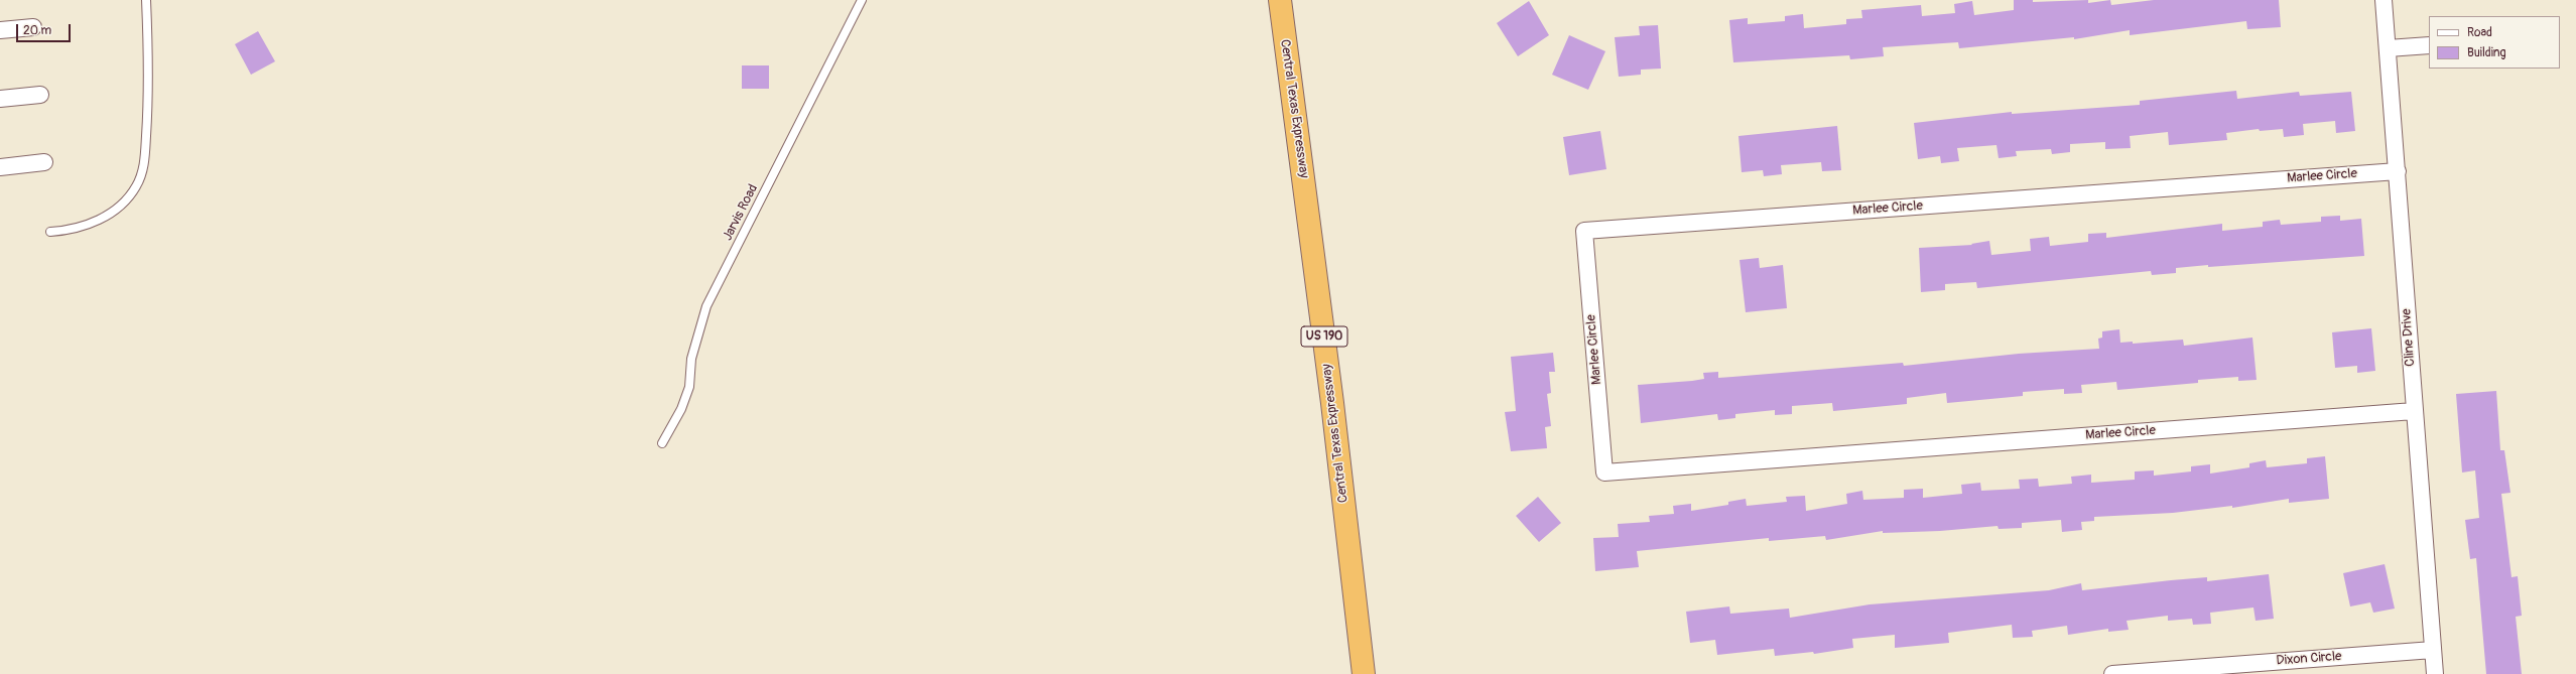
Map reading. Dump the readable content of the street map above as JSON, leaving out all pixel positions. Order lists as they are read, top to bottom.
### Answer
{
  "streets": {
    "highway": ["Central Texas Expressway", "US 190"],
    "street": ["Marlee Circle", "Cline Drive", "Dixon Circle"],
    "lane": ["Jarvis Road"]
  },
  "crossings": [
    ["Marlee Circle", "Cline Drive"],
    ["Cline Drive", "Dixon Circle"]
  ],
  "legend": ["Road", "Building"],
  "scale_bar": "20 m"
}
